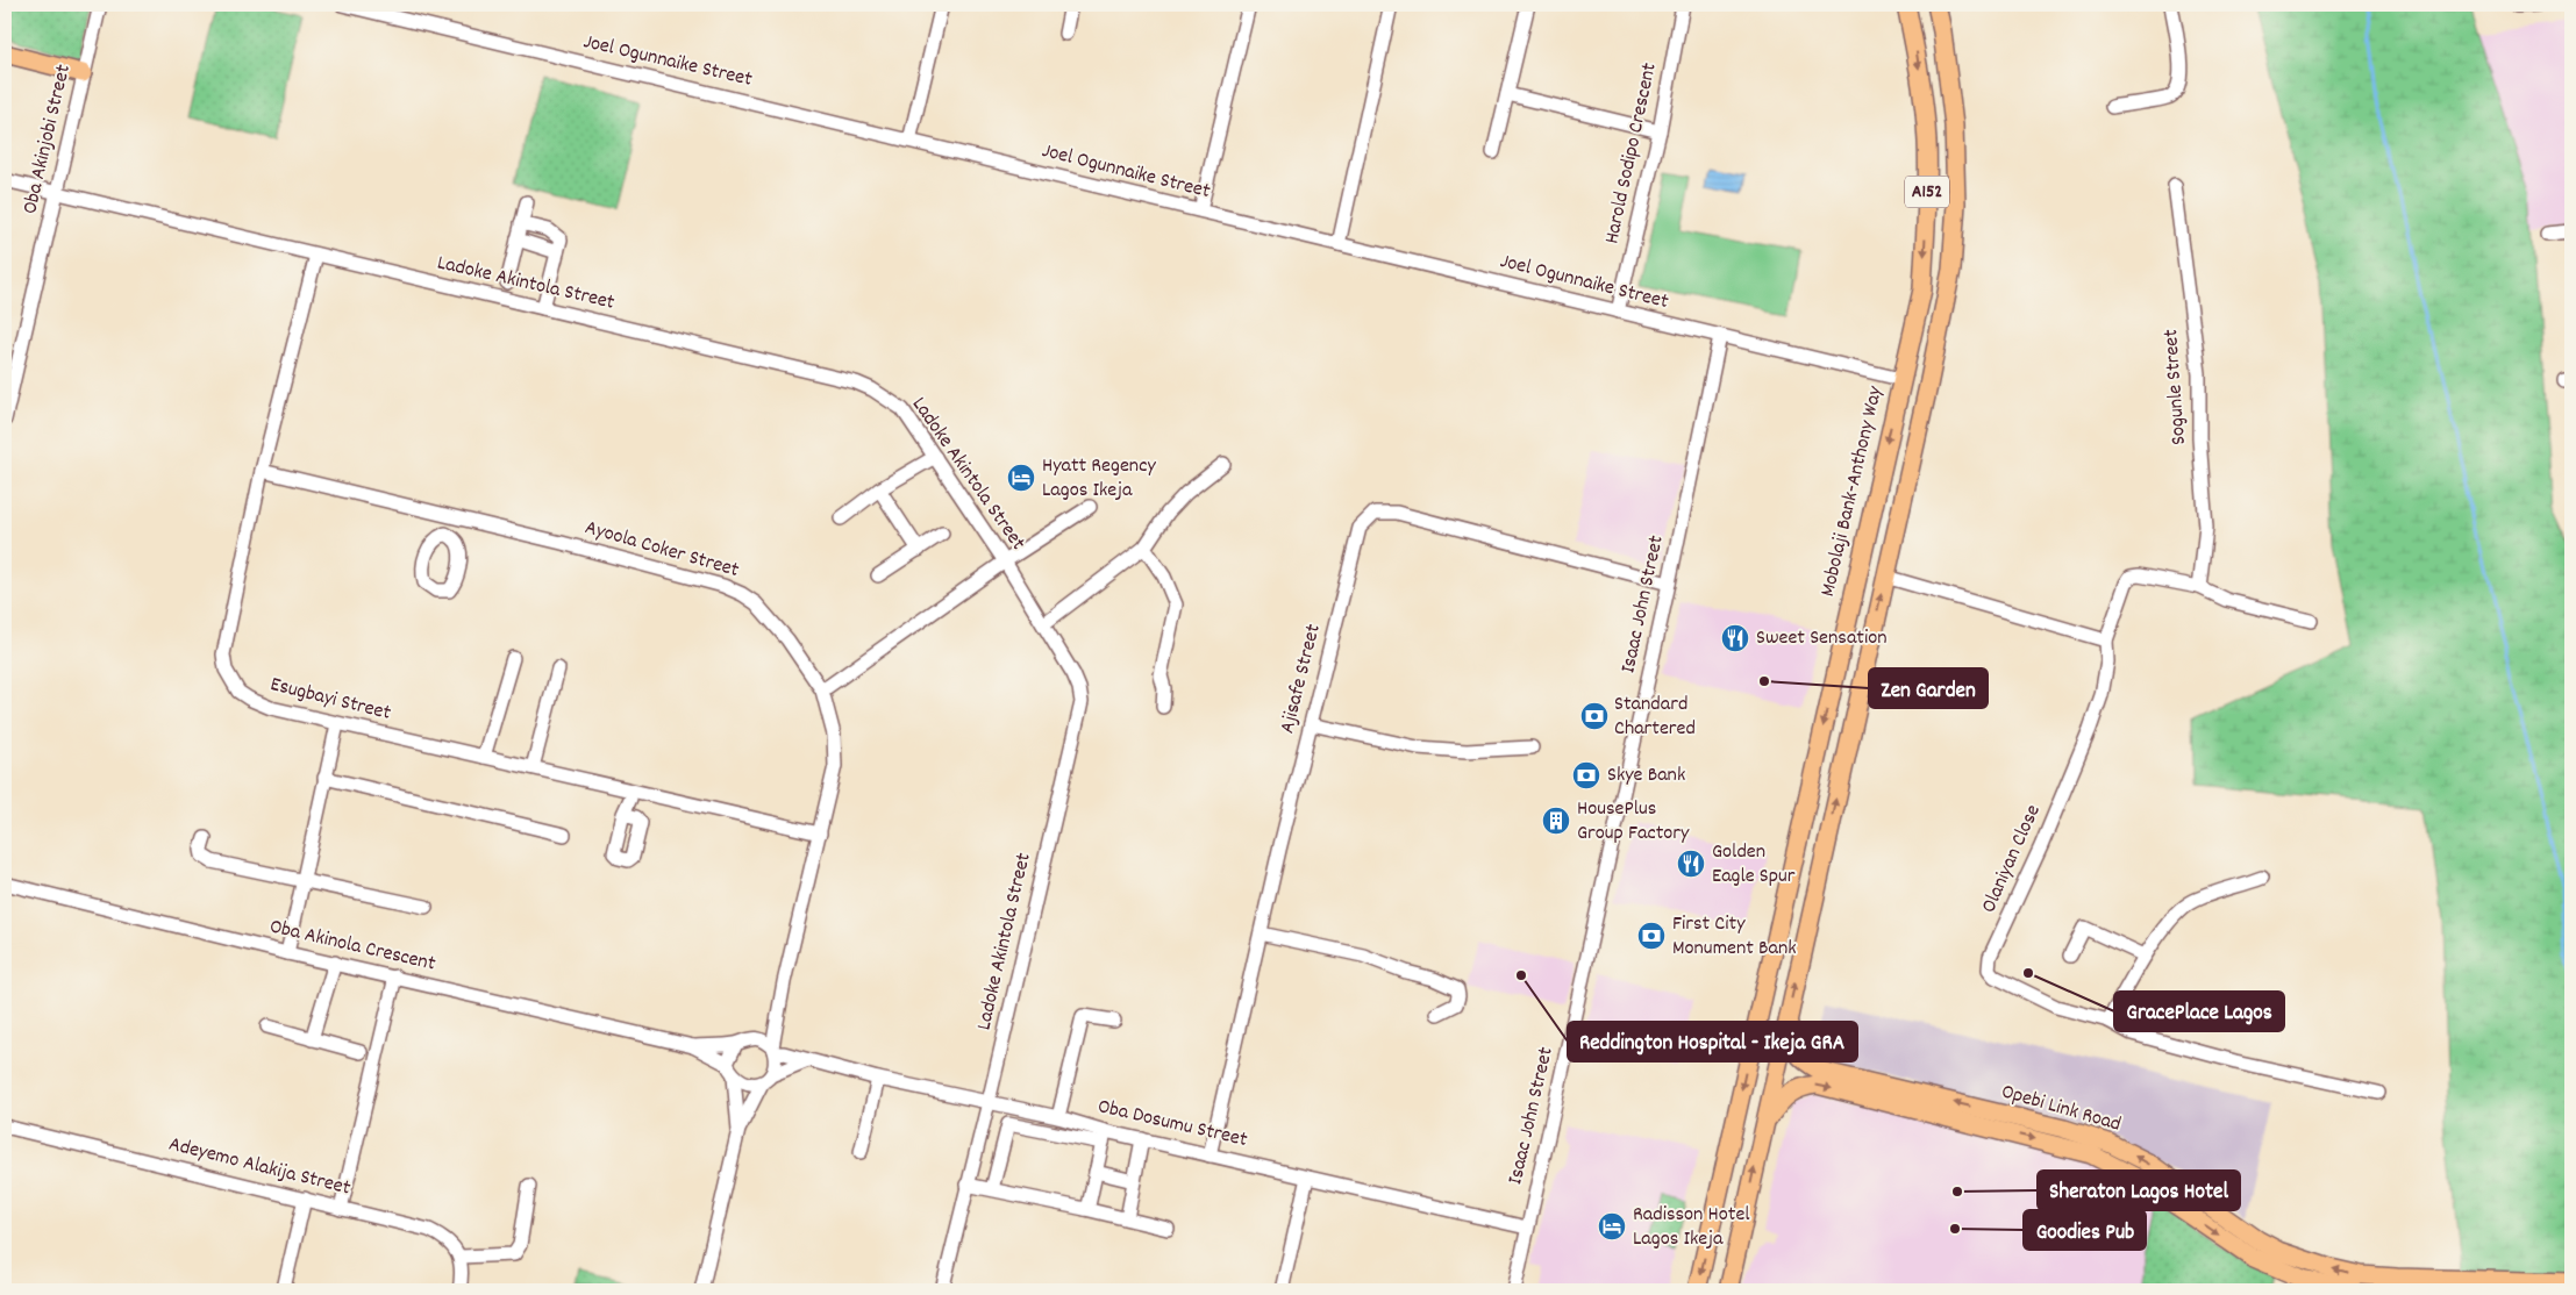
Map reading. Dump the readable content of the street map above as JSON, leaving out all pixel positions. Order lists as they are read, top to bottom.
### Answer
{
  "streets": {
    "main road": ["A152", "Mobolaji Bank-Anthony Way", "Opebi Link Road"],
    "street": [
      "Joel Ogunnaike Street",
      "Oba Akinjobi Street",
      "Harold Sodipo Crescent",
      "Ladoke Akintola Street",
      "Sogunle Street",
      "Ayoola Coker Street",
      "Isaac John Street",
      "Ajisafe Street",
      "Esugbayi Street",
      "Olaniyan Close",
      "Oba Akinola Crescent",
      "Oba Dosumu Street",
      "Adeyemo Alakija Street"
    ]
  },
  "crossings": [
    ["Joel Ogunnaike Street", "Harold Sodipo Crescent"],
    ["Joel Ogunnaike Street", "Mobolaji Bank-Anthony Way"],
    ["Joel Ogunnaike Street", "Isaac John Street"],
    ["Oba Akinjobi Street", "Ladoke Akintola Street"],
    ["A152", "Opebi Link Road"],
    ["Ladoke Akintola Street", "Esugbayi Street"],
    ["Ladoke Akintola Street", "Oba Dosumu Street"],
    ["Ayoola Coker Street", "Esugbayi Street"],
    ["Ayoola Coker Street", "Oba Dosumu Street"],
    ["Isaac John Street", "Ajisafe Street"],
    ["Isaac John Street", "Oba Dosumu Street"],
    ["Ajisafe Street", "Oba Dosumu Street"]
  ],
  "places": {
    "hotel": ["Hyatt Regency Lagos Ikeja", "Radisson Hotel Lagos Ikeja"],
    "restaurant": ["Sweet Sensation", "Golden Eagle Spur"],
    "other": [
      "Zen Garden",
      "GracePlace Lagos",
      "Reddington Hospital - Ikeja GRA",
      "Sheraton Lagos Hotel",
      "Goodies Pub"
    ],
    "bank": ["Standard Chartered", "Skye Bank", "First City Monument Bank"],
    "building": ["HousePlus Group Factory"]
  }
}
